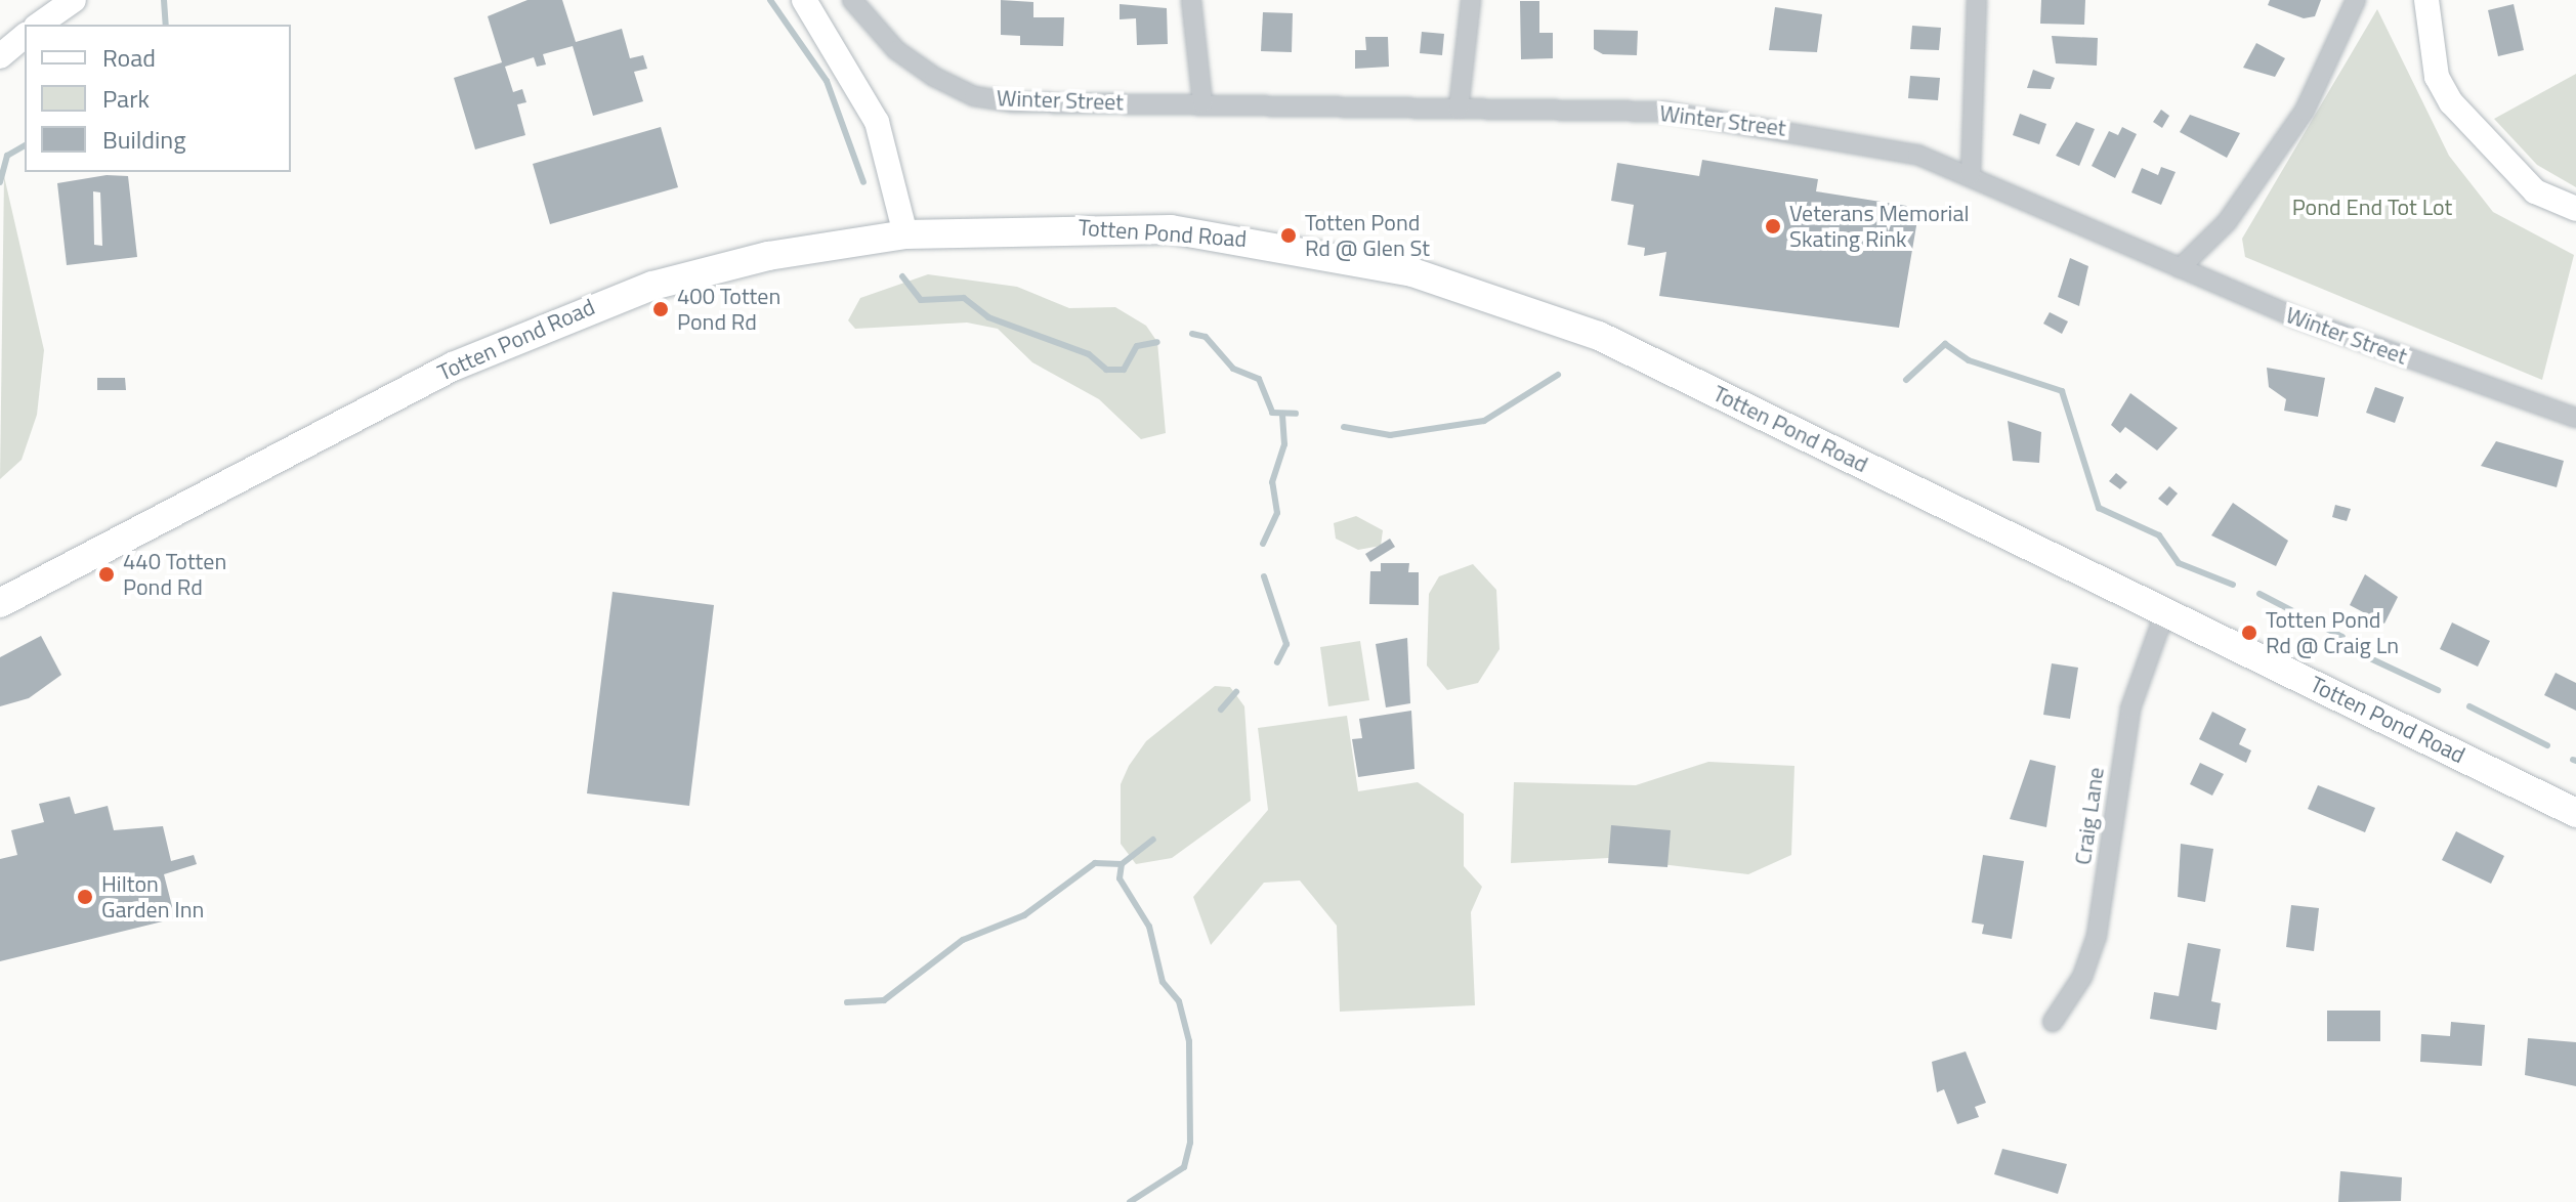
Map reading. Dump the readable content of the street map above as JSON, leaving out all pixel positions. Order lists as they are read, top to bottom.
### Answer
{
  "streets": {
    "main road": ["Totten Pond Road"],
    "street": ["Winter Street", "Craig Lane"]
  },
  "crossings": [
    ["Totten Pond Road", "Craig Lane"]
  ],
  "parks": ["Pond End Tot Lot"],
  "places": [
    "Veterans Memorial Skating Rink",
    "Totten Pond Rd @ Glen St",
    "400 Totten Pond Rd",
    "440 Totten Pond Rd",
    "Totten Pond Rd @ Craig Ln",
    "Hilton Garden Inn"
  ],
  "legend": ["Road", "Park", "Building"]
}
